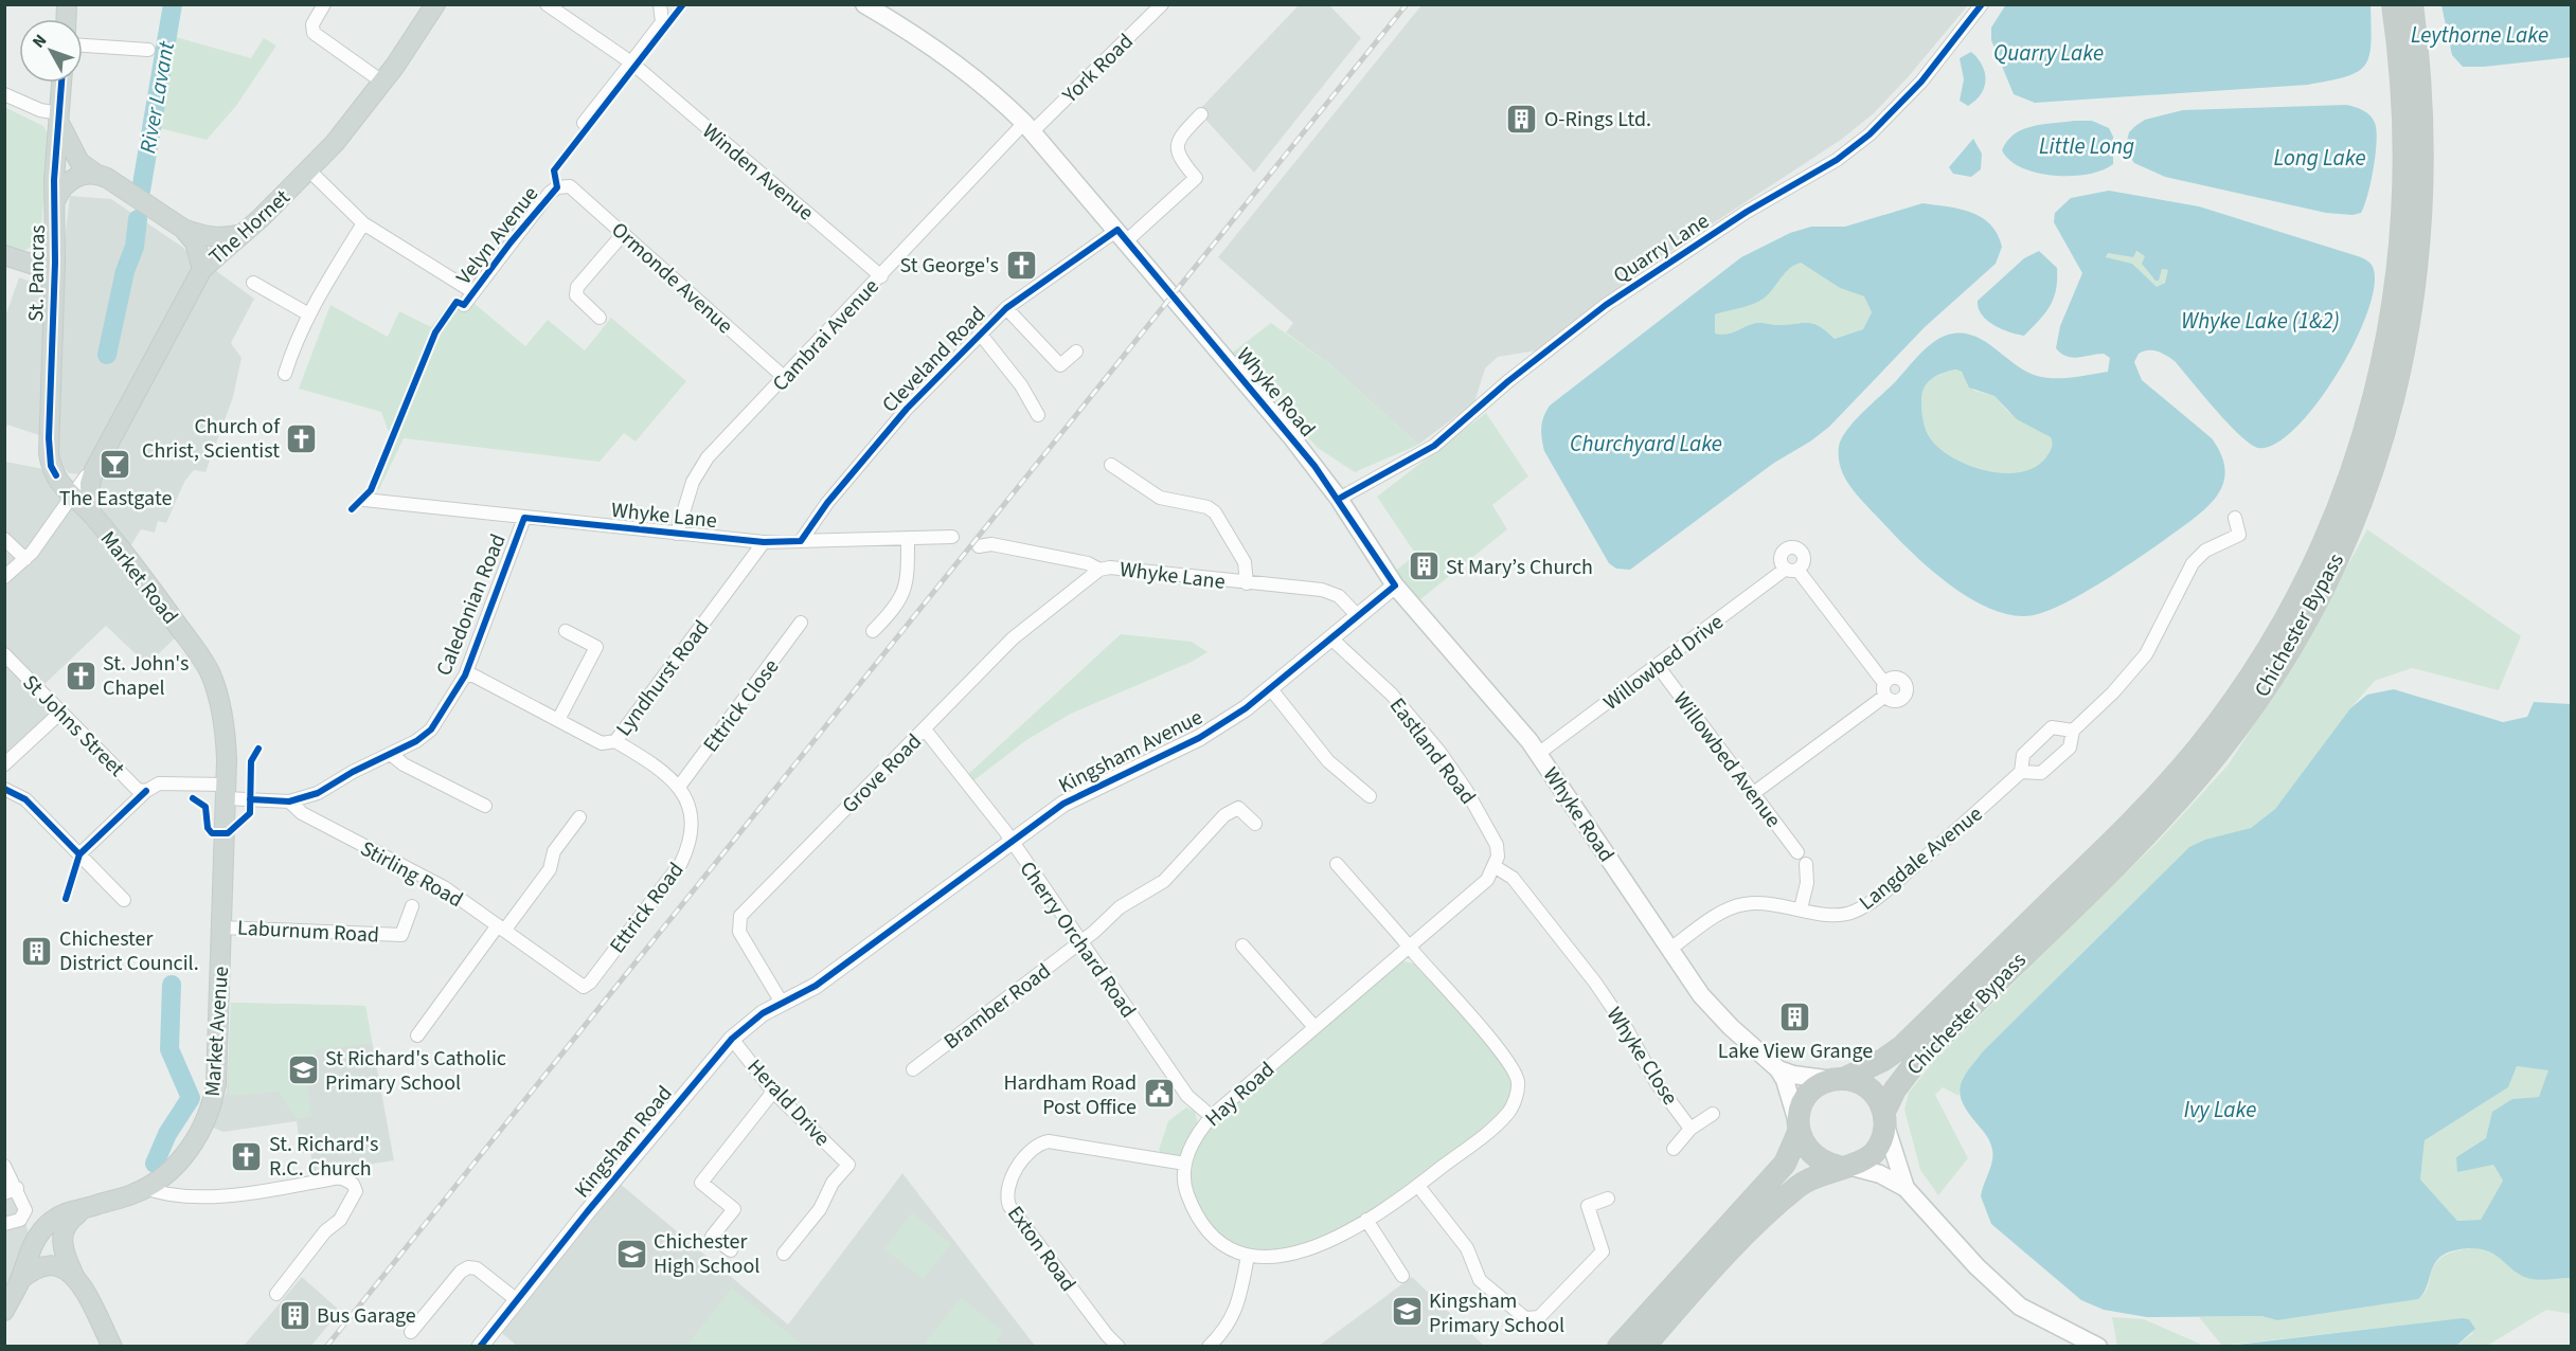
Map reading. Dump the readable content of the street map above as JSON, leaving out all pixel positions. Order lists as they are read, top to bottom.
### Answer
{
  "streets": {
    "highway": ["Chichester Bypass"],
    "main road": [
      "The Hornet",
      "St. Pancras",
      "Whyke Road",
      "Market Road",
      "Market Avenue"
    ],
    "street": [
      "York Road",
      "Winden Avenue",
      "Velyn Avenue",
      "Quarry Lane",
      "Ormonde Avenue",
      "Cambrai Avenue",
      "Cleveland Road",
      "Whyke Lane",
      "Caledonian Road",
      "Willowbed Drive",
      "Lyndhurst Road",
      "Ettrick Close",
      "St Johns Street",
      "Kingsham Avenue",
      "Eastland Road",
      "Willowbed Avenue",
      "Grove Road",
      "Langdale Avenue",
      "Stirling Road",
      "Ettrick Road",
      "Laburnum Road",
      "Cherry Orchard Road",
      "Bramber Road",
      "Whyke Close",
      "Hay Road",
      "Herald Drive",
      "Kingsham Road",
      "Exton Road"
    ]
  },
  "crossings": [
    ["York Road", "Cambrai Avenue"],
    ["York Road", "Whyke Road"],
    ["Winden Avenue", "Cambrai Avenue"],
    ["The Hornet", "Velyn Avenue"],
    ["The Hornet", "Market Road"],
    ["Velyn Avenue", "Ormonde Avenue"],
    ["Quarry Lane", "Whyke Road"],
    ["St. Pancras", "Market Road"],
    ["Ormonde Avenue", "Cambrai Avenue"],
    ["Cambrai Avenue", "Whyke Road"],
    ["Cambrai Avenue", "Whyke Lane"],
    ["Cleveland Road", "Whyke Road"],
    ["Cleveland Road", "Whyke Lane"],
    ["Whyke Road", "Chichester Bypass"],
    ["Whyke Road", "Willowbed Drive"],
    ["Whyke Road", "Kingsham Avenue"],
    ["Whyke Road", "Langdale Avenue"],
    ["Whyke Lane", "Caledonian Road"],
    ["Whyke Lane", "Lyndhurst Road"],
    ["Whyke Lane", "Kingsham Avenue"],
    ["Whyke Lane", "Grove Road"],
    ["Market Road", "St Johns Street"],
    ["Market Road", "Market Avenue"],
    ["Caledonian Road", "Lyndhurst Road"],
    ["Caledonian Road", "Stirling Road"],
    ["Willowbed Drive", "Willowbed Avenue"],
    ["Lyndhurst Road", "Ettrick Road"],
    ["Ettrick Close", "Ettrick Road"],
    ["St Johns Street", "Market Avenue"],
    ["Kingsham Avenue", "Eastland Road"],
    ["Kingsham Avenue", "Cherry Orchard Road"],
    ["Kingsham Avenue", "Kingsham Road"],
    ["Eastland Road", "Whyke Close"],
    ["Eastland Road", "Hay Road"],
    ["Grove Road", "Cherry Orchard Road"],
    ["Grove Road", "Kingsham Road"],
    ["Stirling Road", "Ettrick Road"],
    ["Laburnum Road", "Market Avenue"],
    ["Cherry Orchard Road", "Bramber Road"],
    ["Cherry Orchard Road", "Hay Road"],
    ["Whyke Close", "Hay Road"],
    ["Hay Road", "Exton Road"],
    ["Herald Drive", "Kingsham Road"]
  ],
  "water": [
    "Leythorne Lake",
    "Quarry Lake",
    "River Lavant",
    "Little Long",
    "Long Lake",
    "Whyke Lake (1&2)",
    "Churchyard Lake",
    "Ivy Lake"
  ],
  "places": {
    "building": [
      "O-Rings Ltd.",
      "St Mary’s Church",
      "Chichester District Council.",
      "Lake View Grange",
      "Bus Garage"
    ],
    "church": [
      "St George's",
      "Church of Christ, Scientist",
      "St. John's Chapel",
      "St. Richard's R.C. Church"
    ],
    "bar": ["The Eastgate"],
    "school or university": ["St Richard's Catholic Primary School", "Chichester High School", "Kingsham Primary School"],
    "public building": ["Hardham Road Post Office"]
  },
  "north": "top left"
}
